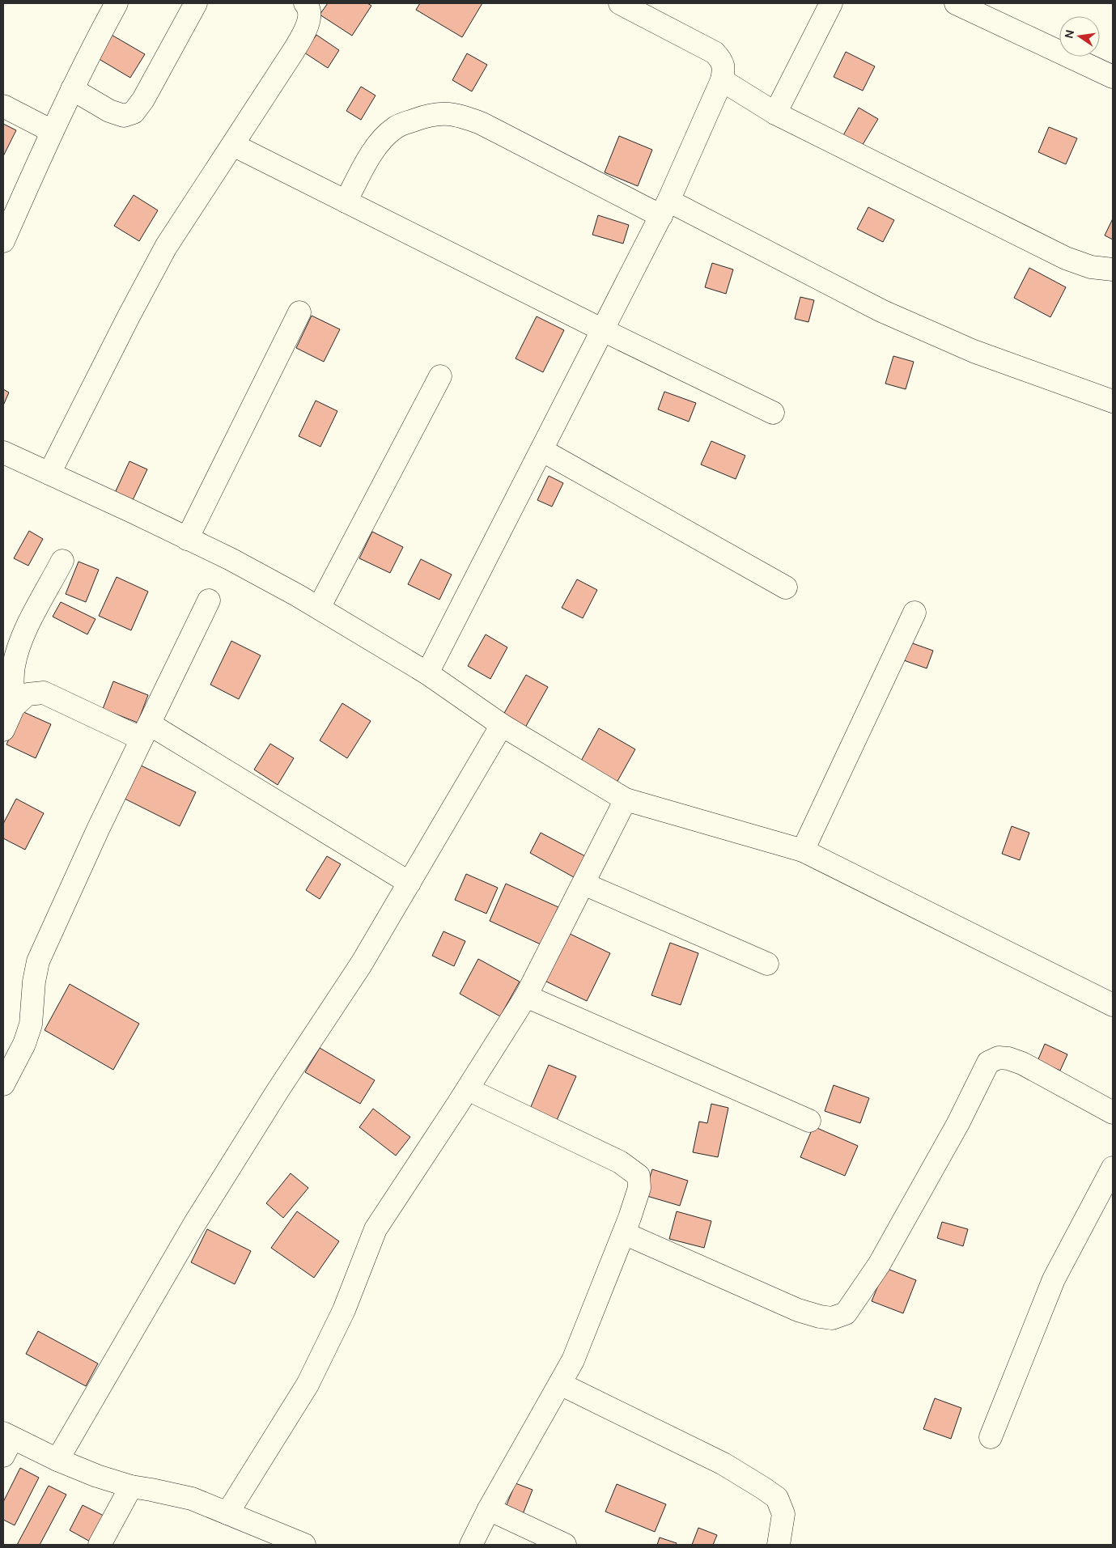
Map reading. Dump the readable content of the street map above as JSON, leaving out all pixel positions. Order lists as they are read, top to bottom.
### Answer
{
  "north": "left"
}
